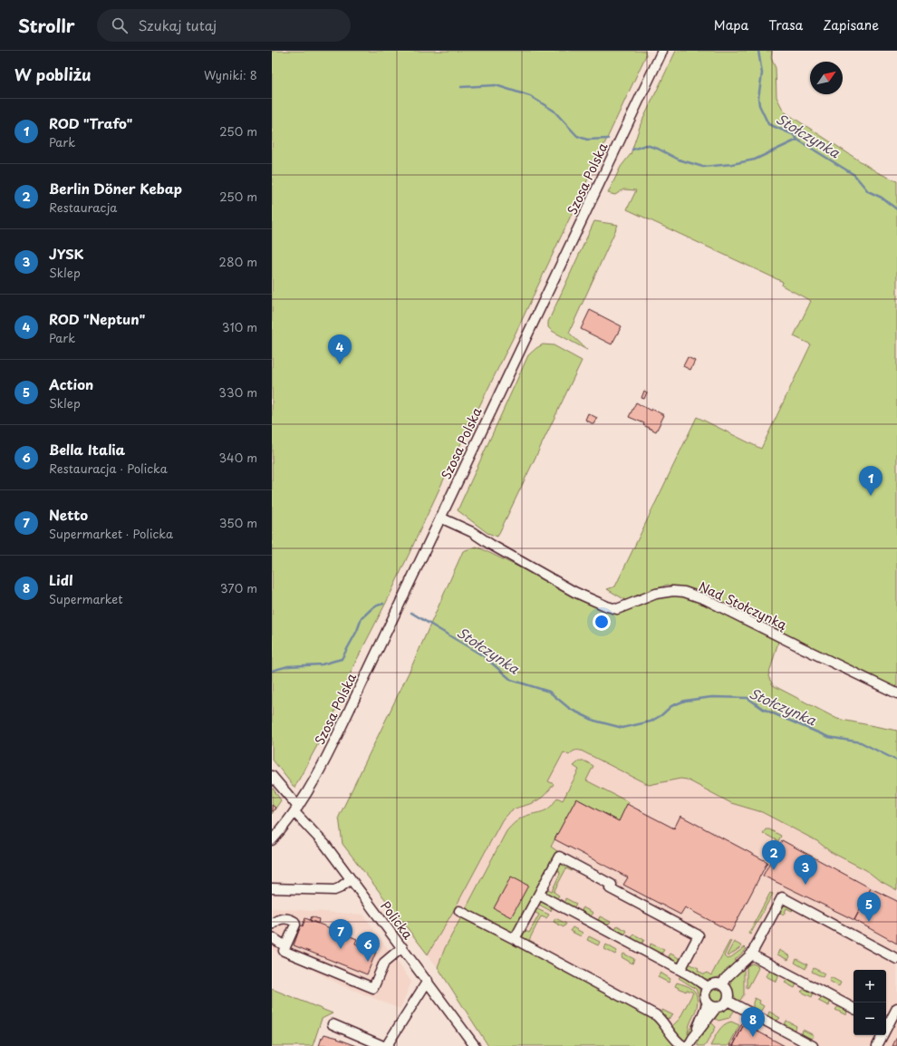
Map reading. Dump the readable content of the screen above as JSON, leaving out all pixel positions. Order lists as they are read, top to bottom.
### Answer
{
  "streets": {
    "street": ["Szosa Polska", "Nad Stołczynką", "Policka"]
  },
  "crossings": [
    ["Szosa Polska", "Nad Stołczynką"],
    ["Szosa Polska", "Policka"]
  ],
  "water": ["Stołczynka"],
  "north": "top right",
  "page": {
    "header": "Strollr",
    "search": "Szukaj tutaj",
    "nav": ["Mapa", "Trasa", "Zapisane"],
    "heading": ["W pobliżu", "Wyniki: 8"],
    "list": [
      {
        "mark": "1",
        "name": "ROD \"Trafo\"",
        "note": "Park",
        "value": "250 m"
      },
      {
        "mark": "2",
        "name": "Berlin Döner Kebap",
        "note": "Restauracja",
        "value": "250 m"
      },
      {
        "mark": "3",
        "name": "JYSK",
        "note": "Sklep",
        "value": "280 m"
      },
      {
        "mark": "4",
        "name": "ROD \"Neptun\"",
        "note": "Park",
        "value": "310 m"
      },
      {
        "mark": "5",
        "name": "Action",
        "note": "Sklep",
        "value": "330 m"
      },
      {
        "mark": "6",
        "name": "Bella Italia",
        "note": "Restauracja · Policka",
        "value": "340 m"
      },
      {
        "mark": "7",
        "name": "Netto",
        "note": "Supermarket · Policka",
        "value": "350 m"
      },
      {
        "mark": "8",
        "name": "Lidl",
        "note": "Supermarket",
        "value": "370 m"
      }
    ],
    "pins": [
      "4",
      "1",
      "2",
      "3",
      "5",
      "7",
      "6",
      "8"
    ],
    "map_buttons": ["+", "−"]
  }
}
